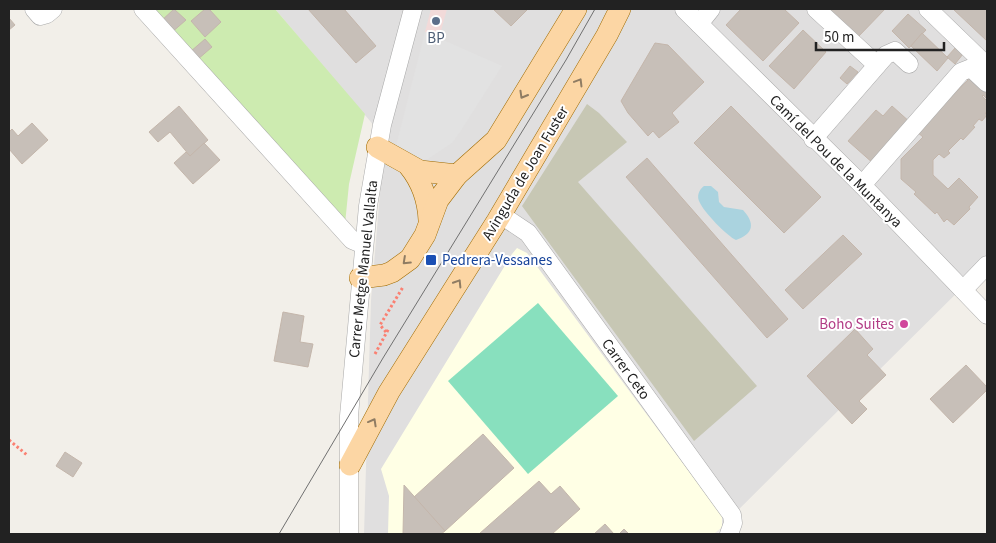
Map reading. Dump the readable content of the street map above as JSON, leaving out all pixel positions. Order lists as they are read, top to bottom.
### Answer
{
  "streets": {
    "main road": ["Avinguda de Joan Fuster"],
    "street": ["Camí del Pou de la Muntanya", "Carrer Metge Manuel Vallalta", "Carrer Ceto"]
  },
  "crossings": [
    ["Avinguda de Joan Fuster", "Carrer Metge Manuel Vallalta"],
    ["Avinguda de Joan Fuster", "Carrer Ceto"]
  ],
  "places": {
    "other": ["BP", "Boho Suites"],
    "transit": ["Pedrera-Vessanes"]
  },
  "scale_bar": "50 m"
}
